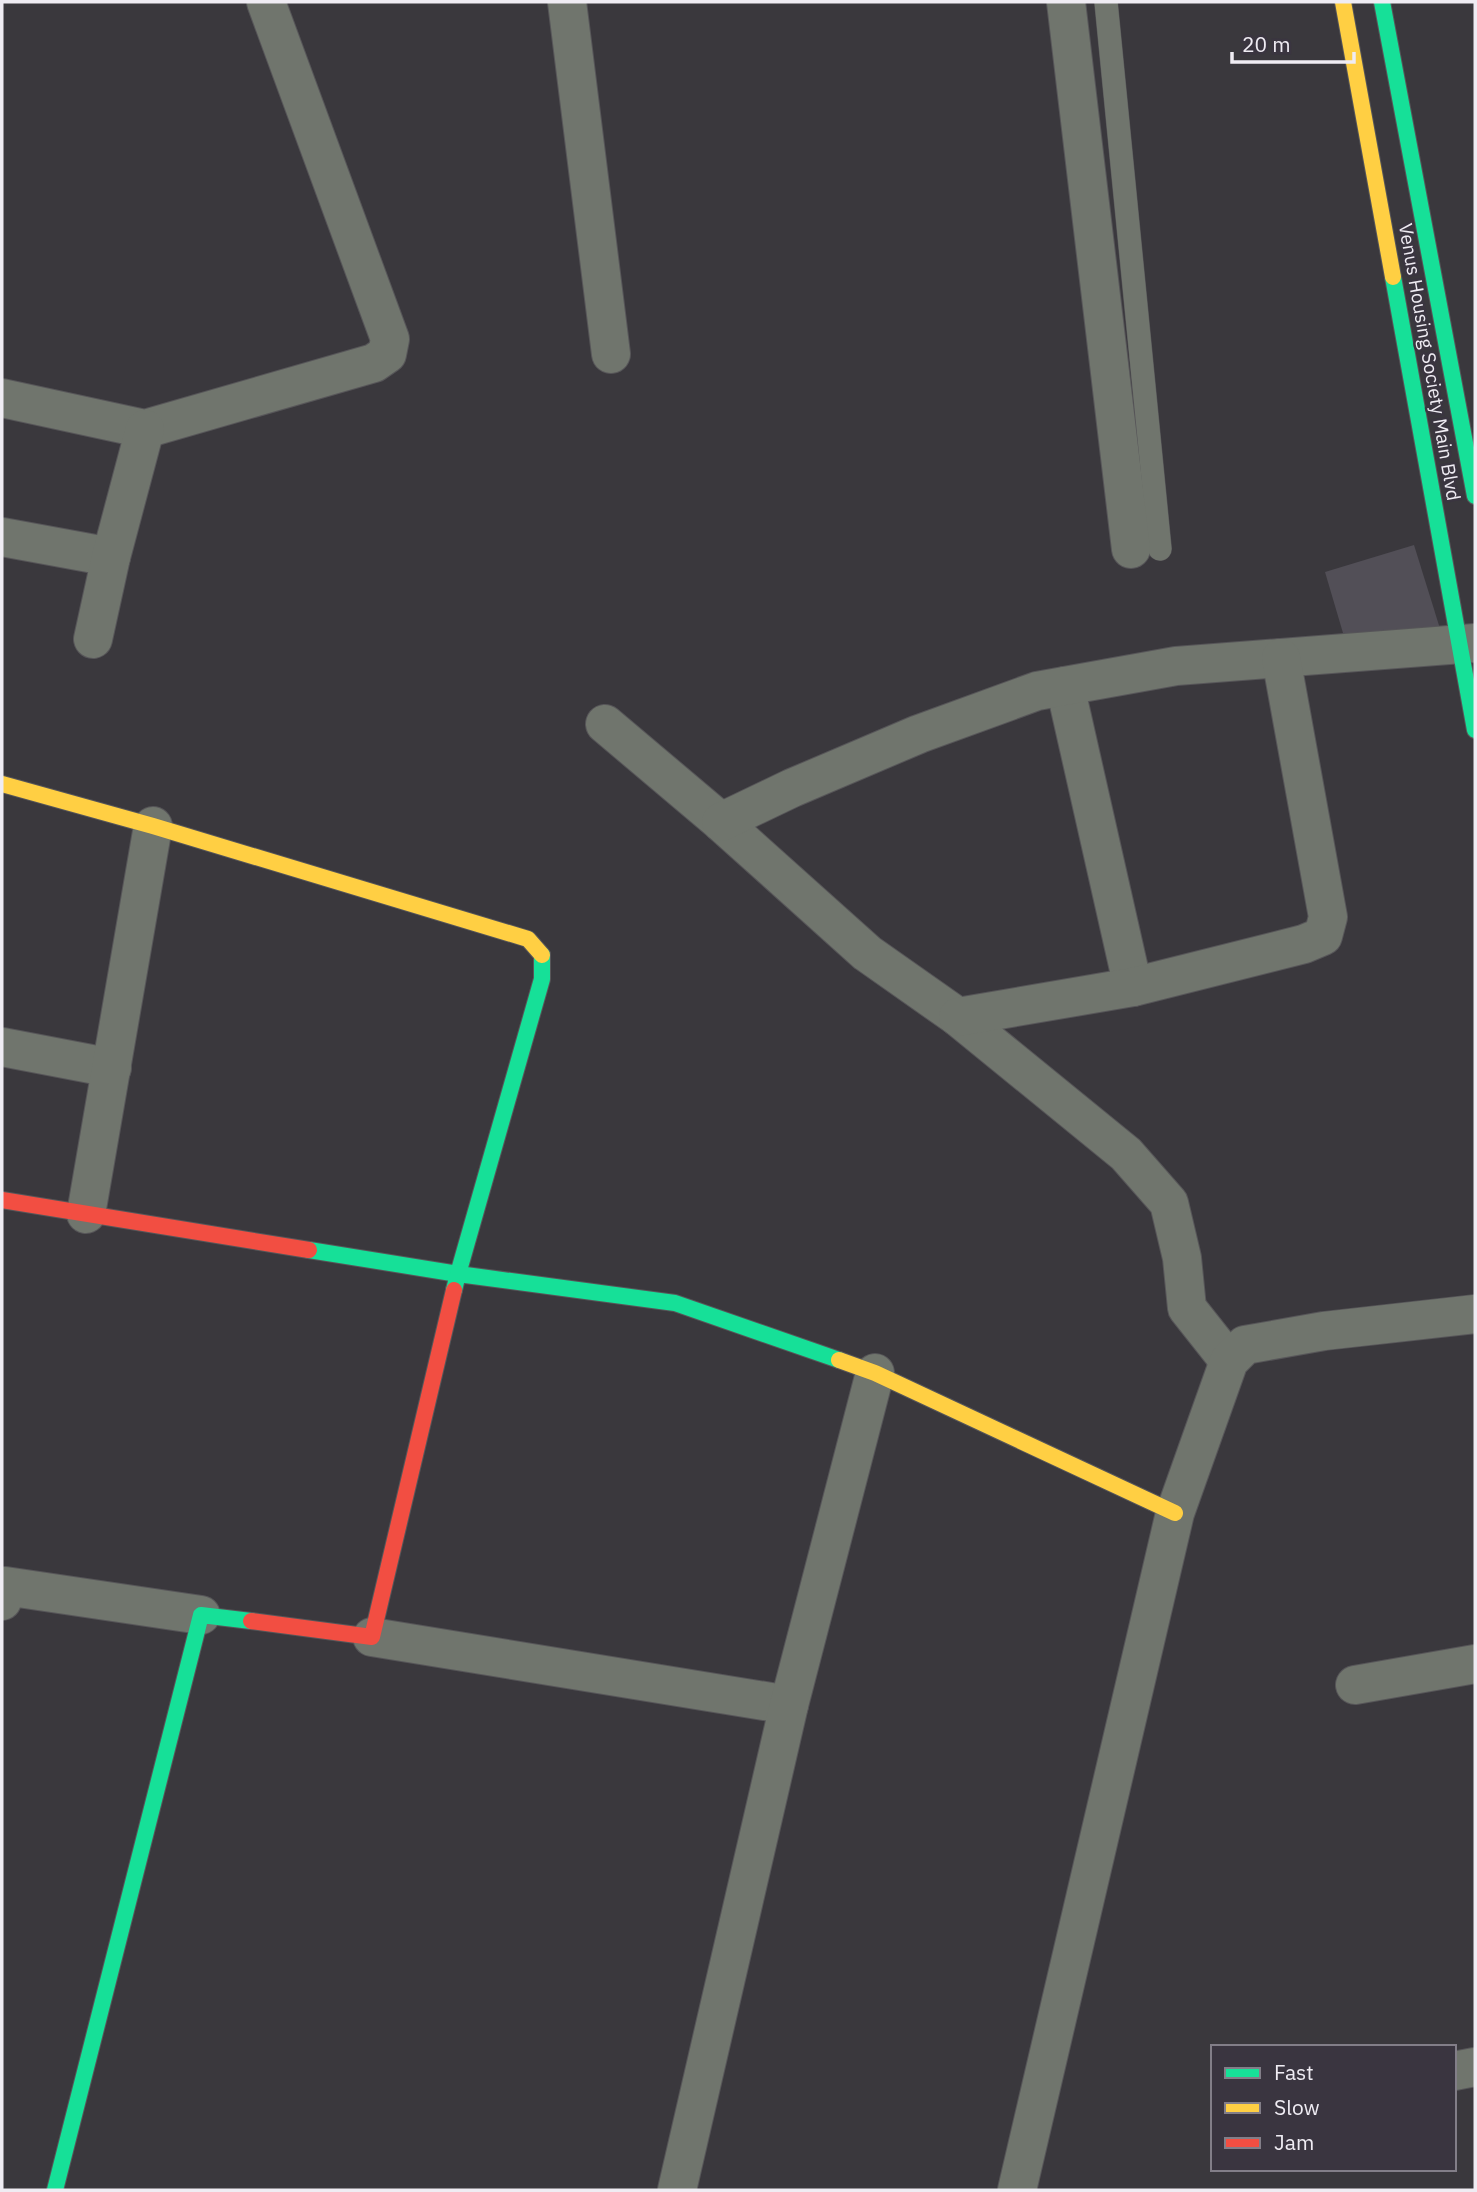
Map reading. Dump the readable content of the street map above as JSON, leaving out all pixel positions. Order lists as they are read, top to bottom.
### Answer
{
  "streets": {
    "street": ["Venus Housing Society Main Blvd"]
  },
  "legend": ["Fast", "Slow", "Jam"],
  "scale_bar": "20 m"
}
